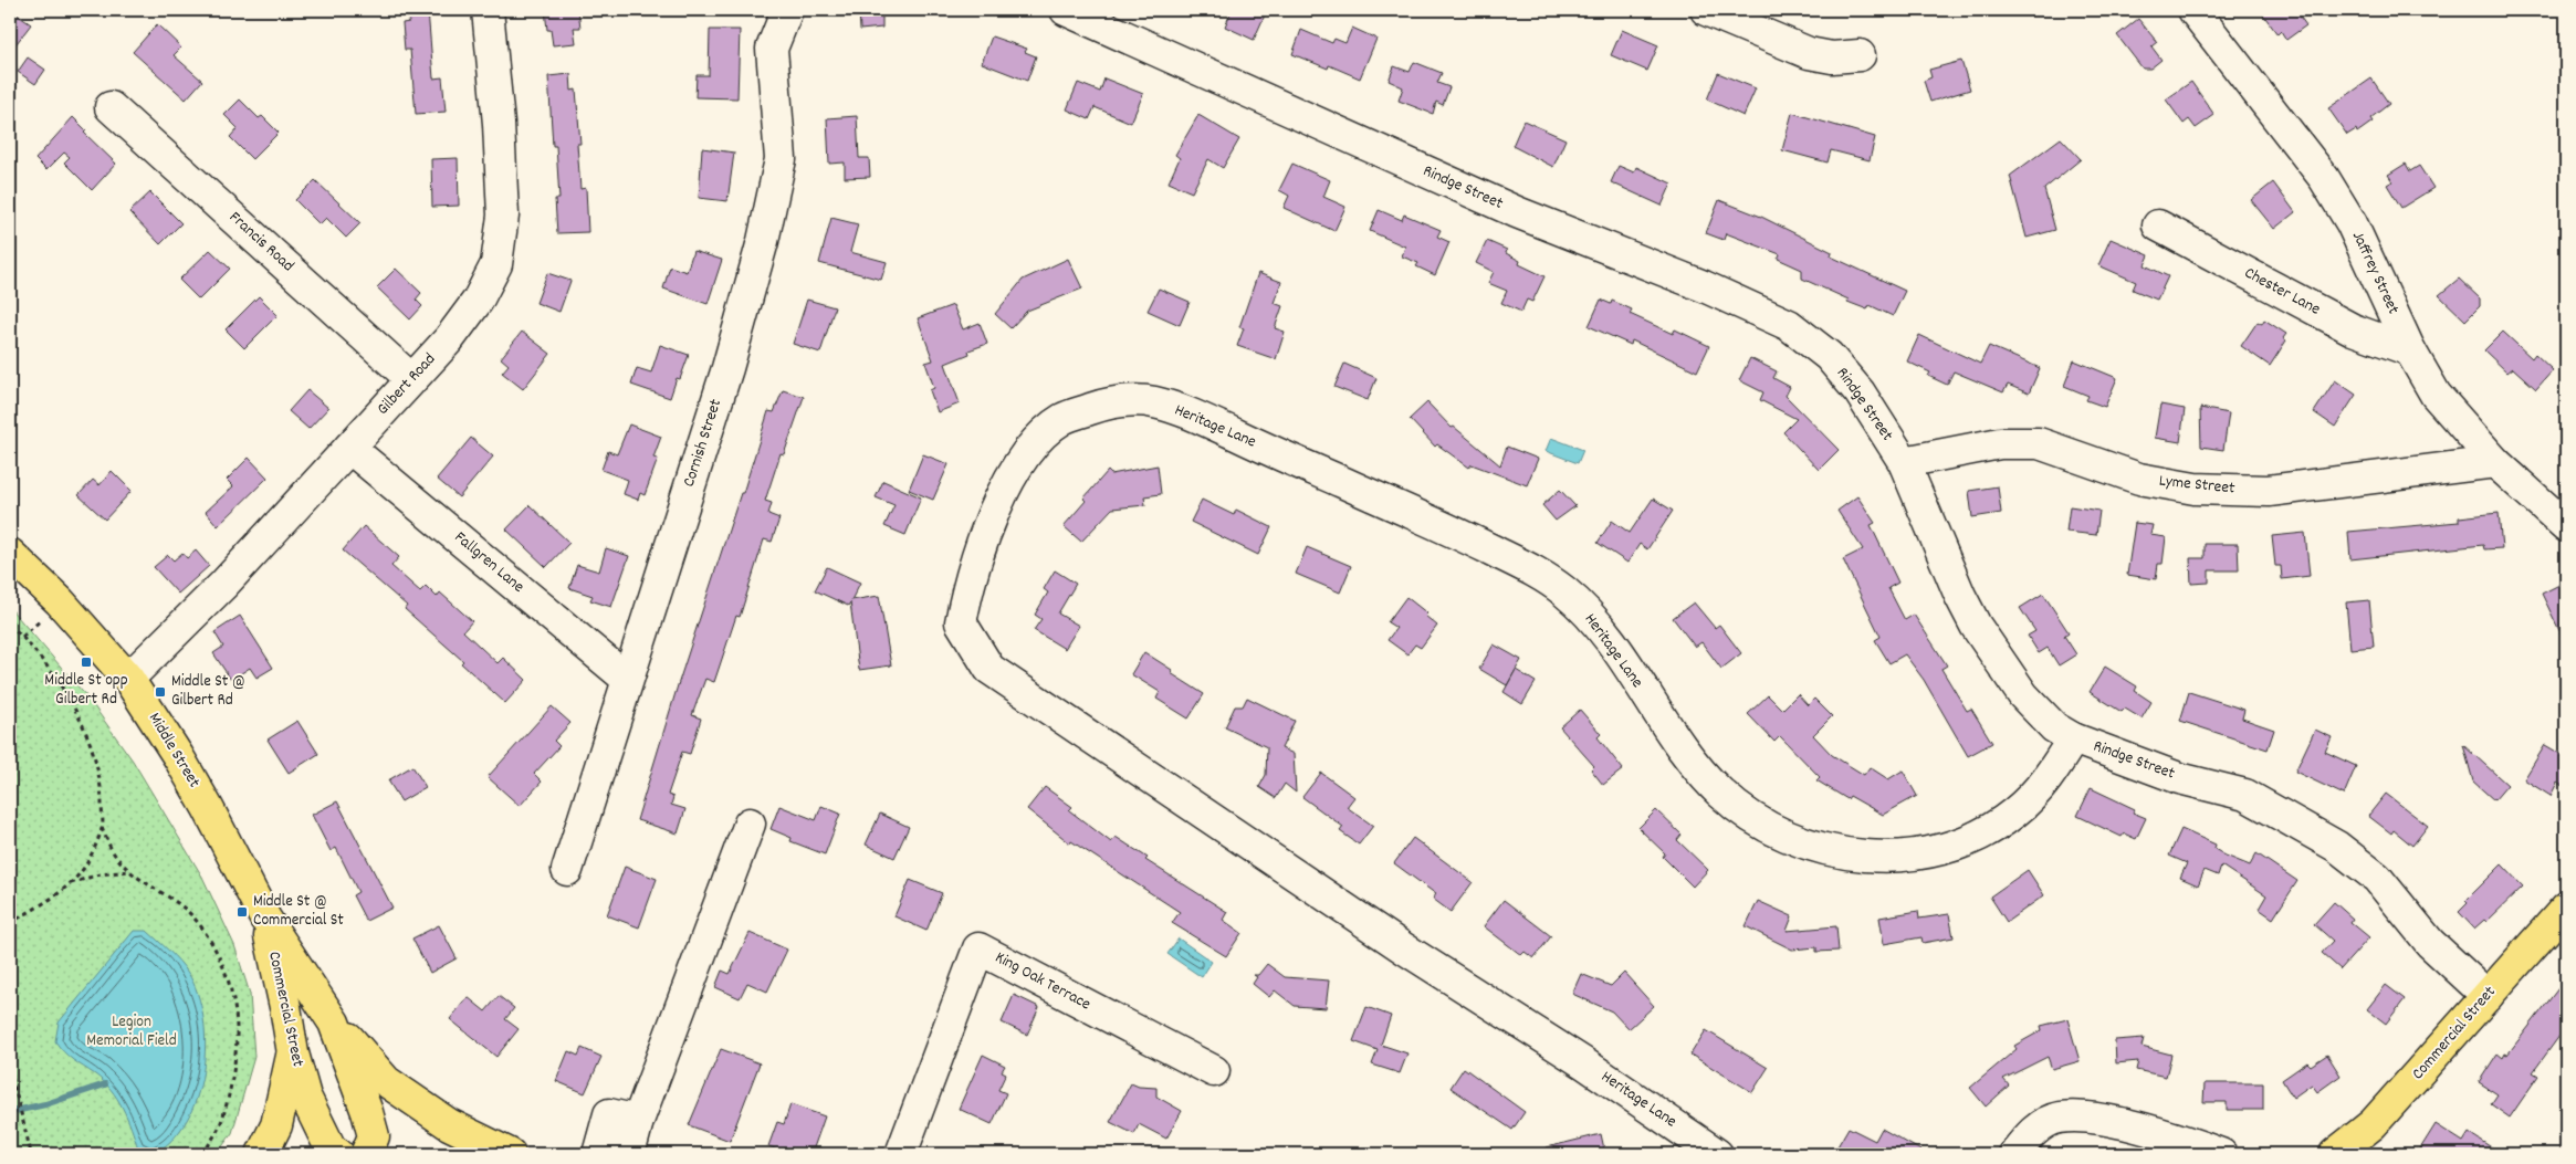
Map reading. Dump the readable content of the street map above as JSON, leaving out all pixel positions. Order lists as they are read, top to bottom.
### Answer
{
  "streets": {
    "main road": ["Middle Street", "Commercial Street"],
    "street": [
      "Rindge Street",
      "Francis Road",
      "Jaffrey Street",
      "Chester Lane",
      "Gilbert Road",
      "Heritage Lane",
      "Cornish Street",
      "Lyme Street",
      "Fallgren Lane",
      "King Oak Terrace"
    ]
  },
  "crossings": [
    ["Rindge Street", "Heritage Lane"],
    ["Rindge Street", "Lyme Street"],
    ["Rindge Street", "Commercial Street"],
    ["Francis Road", "Gilbert Road"],
    ["Jaffrey Street", "Chester Lane"],
    ["Jaffrey Street", "Lyme Street"],
    ["Gilbert Road", "Fallgren Lane"],
    ["Gilbert Road", "Middle Street"],
    ["Cornish Street", "Fallgren Lane"],
    ["Middle Street", "Commercial Street"]
  ],
  "parks": ["Legion Memorial Field"],
  "places": {
    "transit": ["Middle St opp Gilbert Rd", "Middle St @ Gilbert Rd", "Middle St @ Commercial St"]
  }
}
